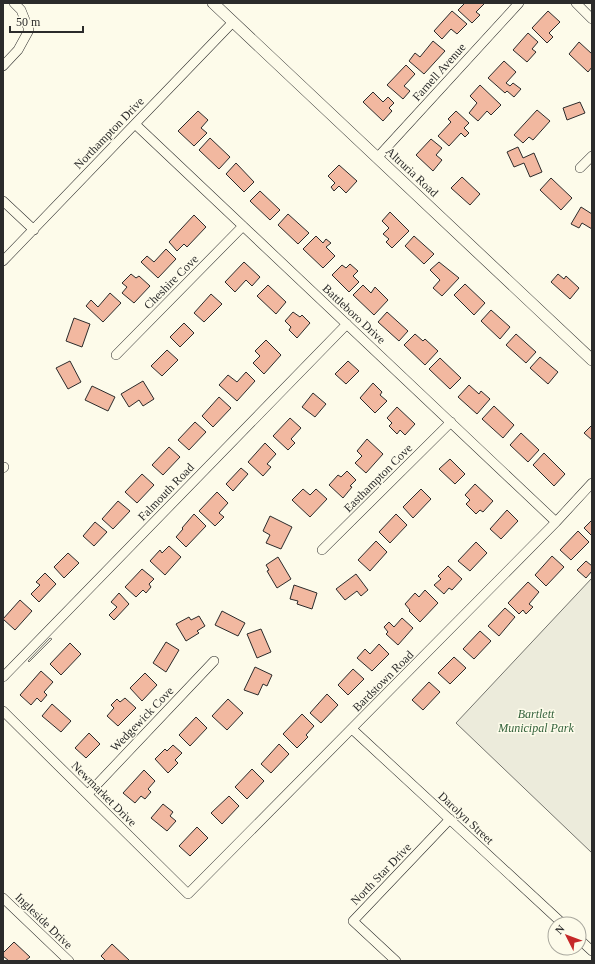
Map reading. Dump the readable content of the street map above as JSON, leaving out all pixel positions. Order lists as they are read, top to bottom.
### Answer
{
  "streets": {
    "street": [
      "Farnell Avenue",
      "Northampton Drive",
      "Altruria Road",
      "Cheshire Cove",
      "Battleboro Drive",
      "Easthampton Cove",
      "Falmouth Road",
      "Bardstown Road",
      "Wedgewick Cove",
      "Newmarket Drive",
      "Darolyn Street",
      "North Star Drive",
      "Ingleside Drive"
    ]
  },
  "crossings": [
    ["Farnell Avenue", "Altruria Road"],
    ["Northampton Drive", "Altruria Road"],
    ["Northampton Drive", "Battleboro Drive"],
    ["Cheshire Cove", "Battleboro Drive"],
    ["Battleboro Drive", "Easthampton Cove"],
    ["Battleboro Drive", "Falmouth Road"],
    ["Battleboro Drive", "Bardstown Road"],
    ["Bardstown Road", "Newmarket Drive"],
    ["Bardstown Road", "Darolyn Street"],
    ["Wedgewick Cove", "Newmarket Drive"],
    ["Darolyn Street", "North Star Drive"]
  ],
  "parks": ["Bartlett Municipal Park"],
  "scale_bar": "50 m",
  "north": "top left"
}
